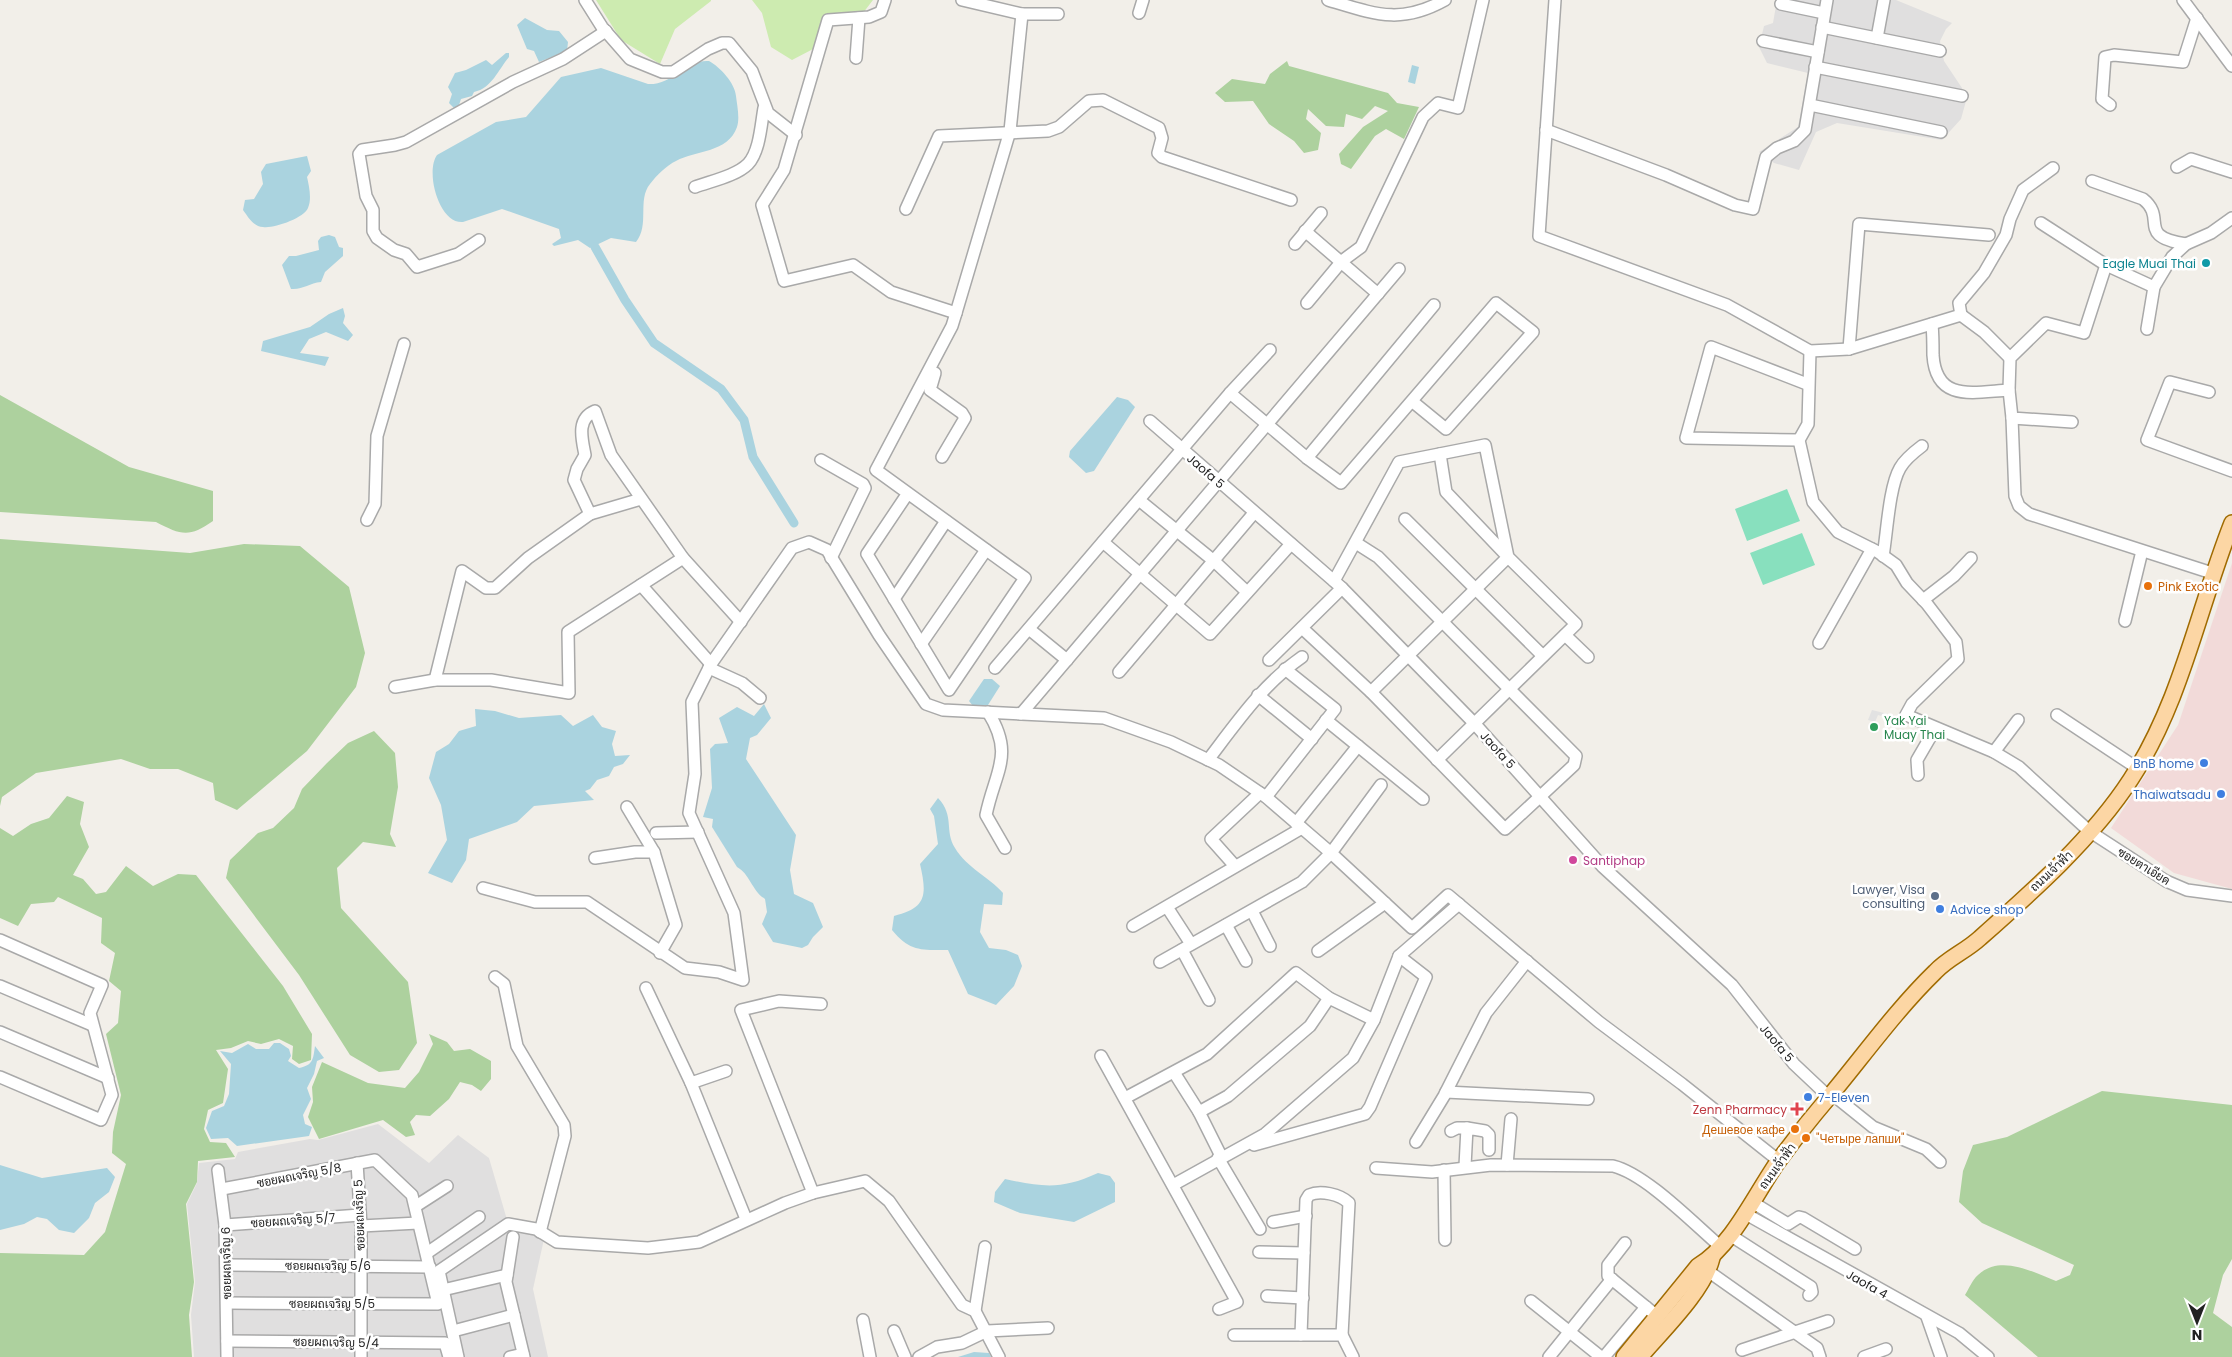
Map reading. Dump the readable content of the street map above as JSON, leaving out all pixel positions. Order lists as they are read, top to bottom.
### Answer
{
  "streets": {
    "main road": ["ถนนเจ้าฟ้า"],
    "street": [
      "Jaofa 5",
      "ซอยตาเอียด",
      "ซอยผถเจริญ 5/8",
      "ซอยผถเงริญ 5",
      "ซอยผถเจริญ 5/7",
      "ซอยผถเจริญ 6",
      "ซอยผถเจริญ 5/6",
      "Jaofa 4",
      "ซอยผถเจริญ 5/5",
      "ซอยผถเจริญ 5/4"
    ]
  },
  "crossings": [
    ["Jaofa 5", "ถนนเจ้าฟ้า"],
    ["ซอยตาเอียด", "ถนนเจ้าฟ้า"],
    ["ถนนเจ้าฟ้า", "Jaofa 4"],
    ["ซอยผถเจริญ 5/8", "ซอยผถเงริญ 5"],
    ["ซอยผถเจริญ 5/8", "ซอยผถเจริญ 6"],
    ["ซอยผถเงริญ 5", "ซอยผถเจริญ 5/7"],
    ["ซอยผถเงริญ 5", "ซอยผถเจริญ 5/6"],
    ["ซอยผถเงริญ 5", "ซอยผถเจริญ 5/5"],
    ["ซอยผถเงริญ 5", "ซอยผถเจริญ 5/4"],
    ["ซอยผถเจริญ 5/7", "ซอยผถเจริญ 6"],
    ["ซอยผถเจริญ 6", "ซอยผถเจริญ 5/6"],
    ["ซอยผถเจริญ 6", "ซอยผถเจริญ 5/5"],
    ["ซอยผถเจริญ 6", "ซอยผถเจริญ 5/4"],
    ["ซอยผถเจริญ 5/6", "ซอยผถเจริญ 5/5"]
  ],
  "places": {
    "other": [
      "Eagle Muai Thai",
      "Pink Exotic",
      "Yak Yai Muay Thai",
      "BnB home",
      "Thaiwatsadu",
      "Santiphap",
      "Lawyer, Visa consulting",
      "Advice shop",
      "7-Eleven",
      "Дешевое кафе",
      "\"Четыре лапши\""
    ],
    "health": ["Zenn Pharmacy"]
  },
  "north": "bottom"
}
